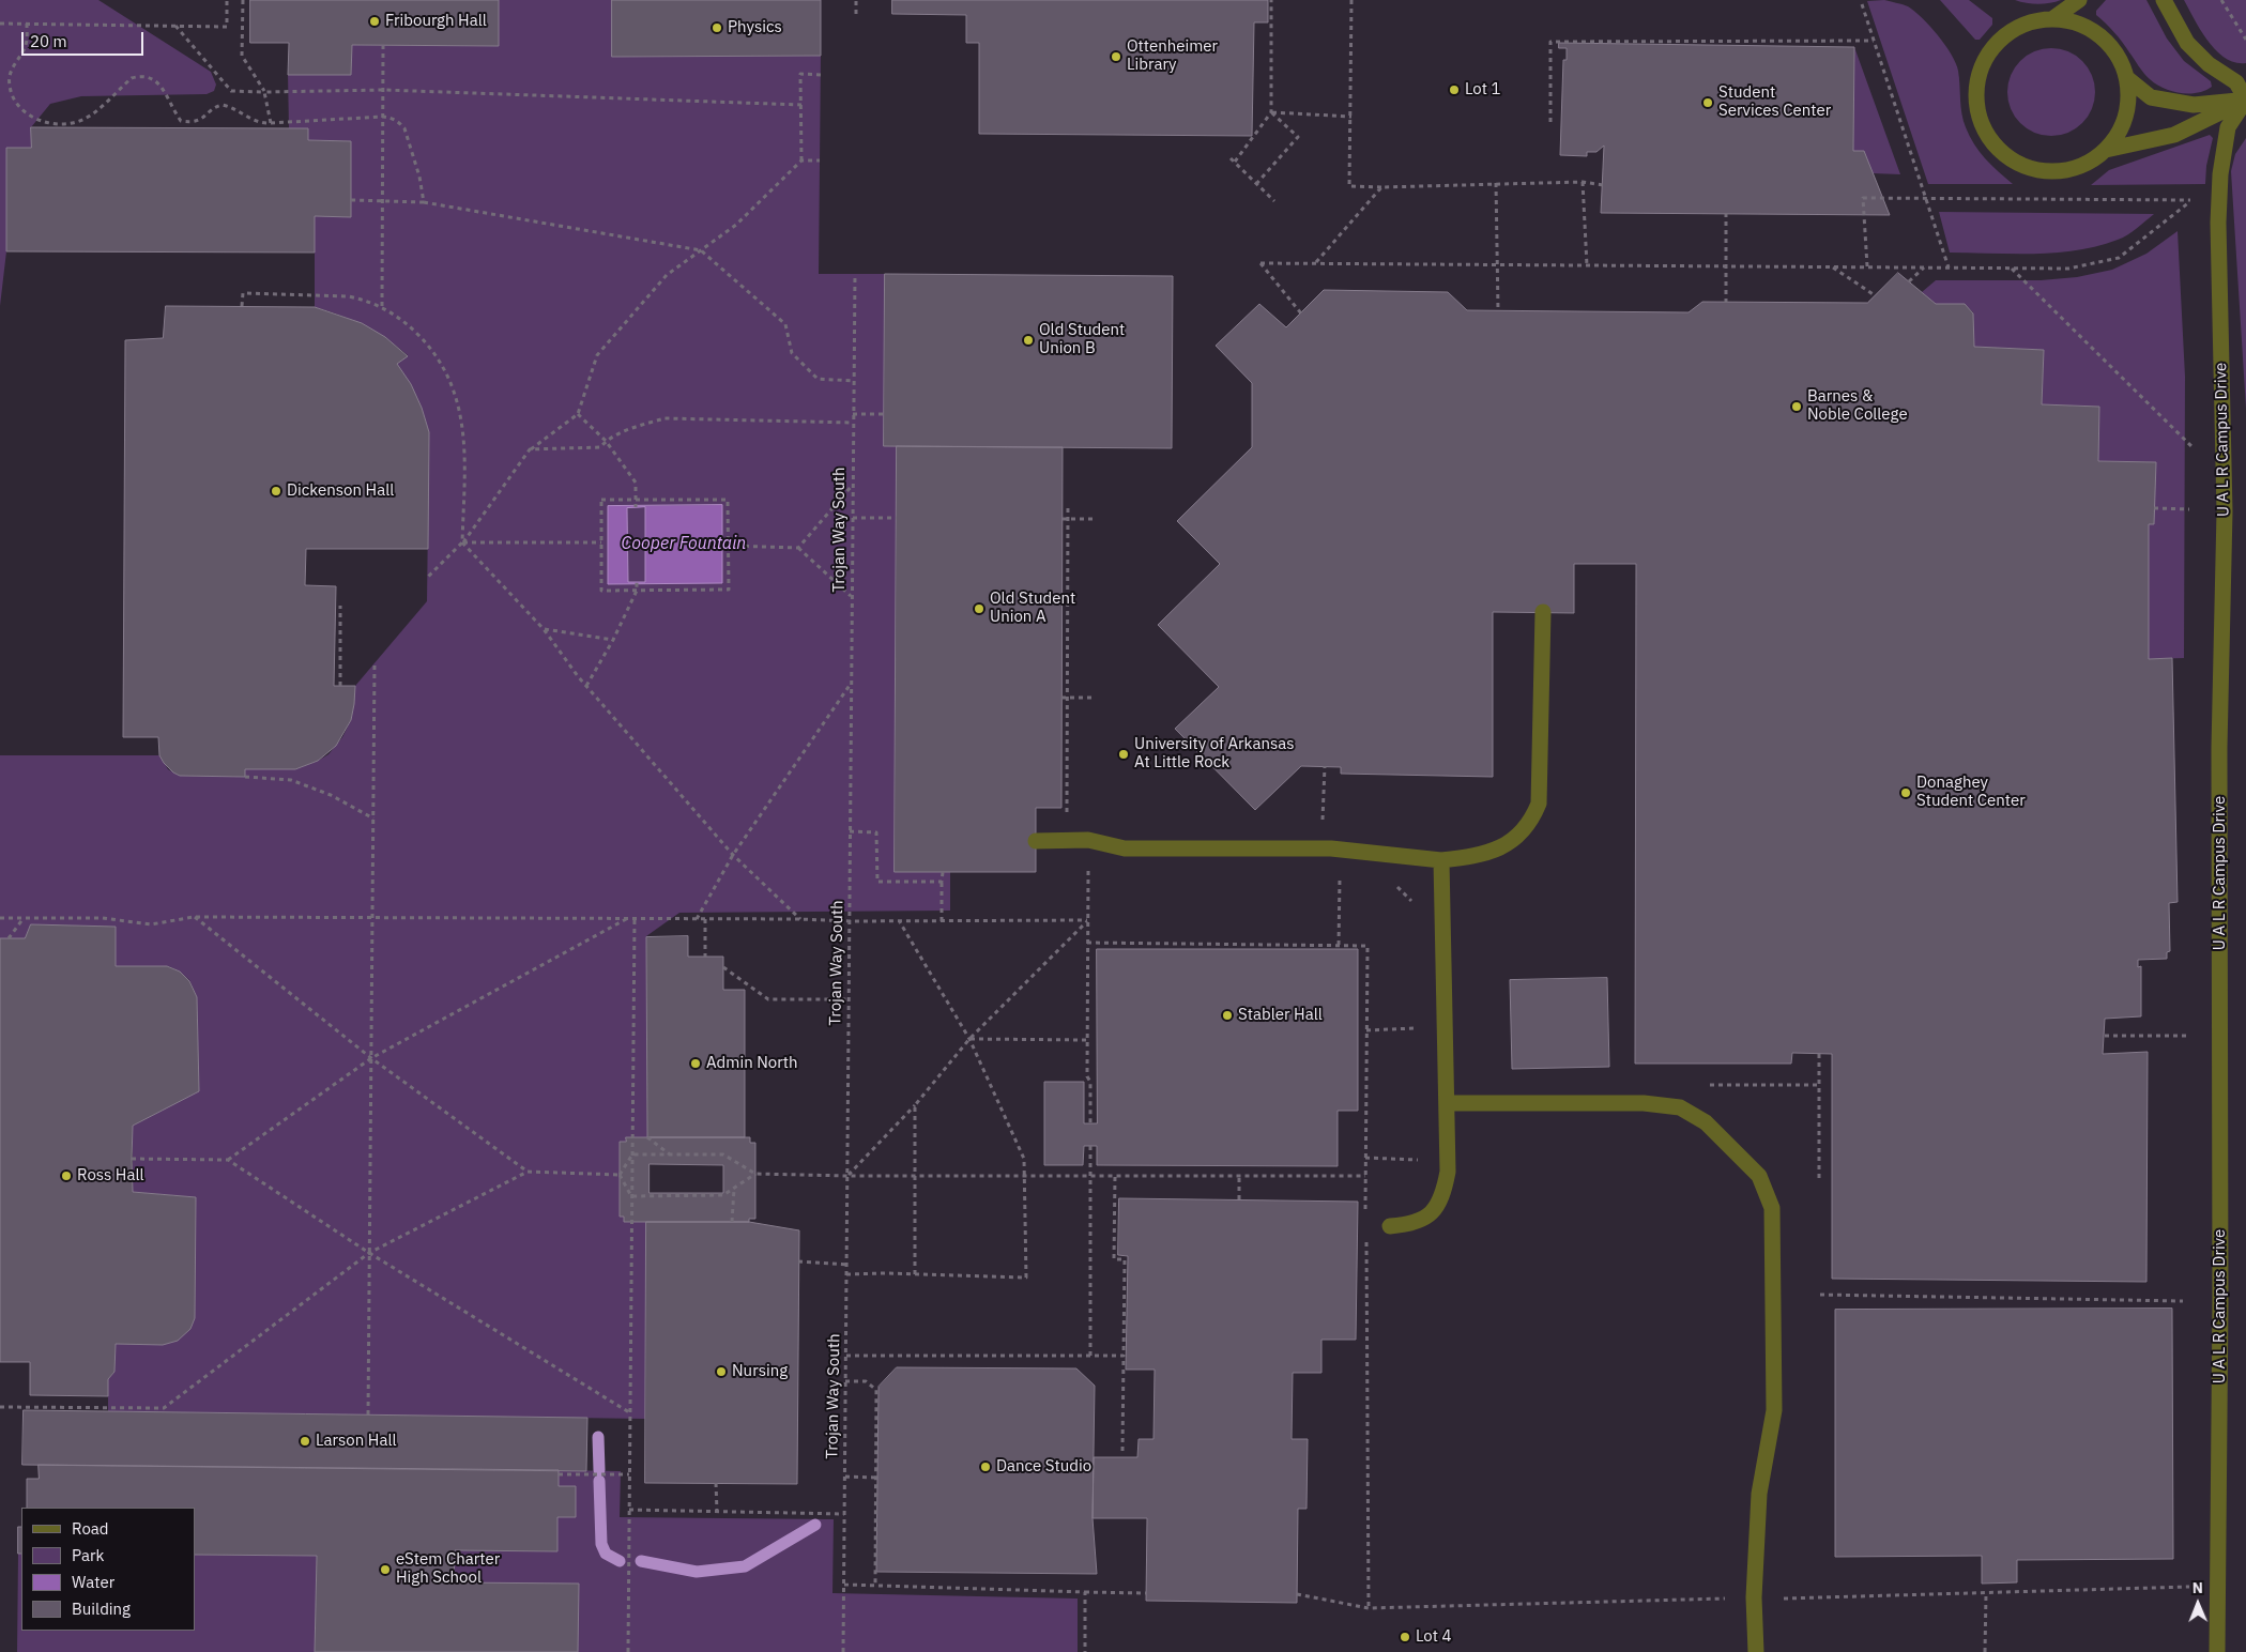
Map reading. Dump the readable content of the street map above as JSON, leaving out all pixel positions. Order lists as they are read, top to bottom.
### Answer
{
  "streets": {
    "street": ["U A L R Campus Drive"],
    "path": ["Trojan Way South"]
  },
  "water": ["Cooper Fountain"],
  "places": [
    "Fribourgh Hall",
    "Physics",
    "Ottenheimer Library",
    "Lot 1",
    "Student Services Center",
    "Old Student Union B",
    "Barnes & Noble College",
    "Dickenson Hall",
    "Old Student Union A",
    "University of Arkansas At Little Rock",
    "Donaghey Student Center",
    "Stabler Hall",
    "Admin North",
    "Ross Hall",
    "Nursing",
    "Larson Hall",
    "Dance Studio",
    "eStem Charter High School",
    "Lot 4"
  ],
  "legend": [
    "Road",
    "Park",
    "Water",
    "Building"
  ],
  "scale_bar": "20 m",
  "north": "top"
}
